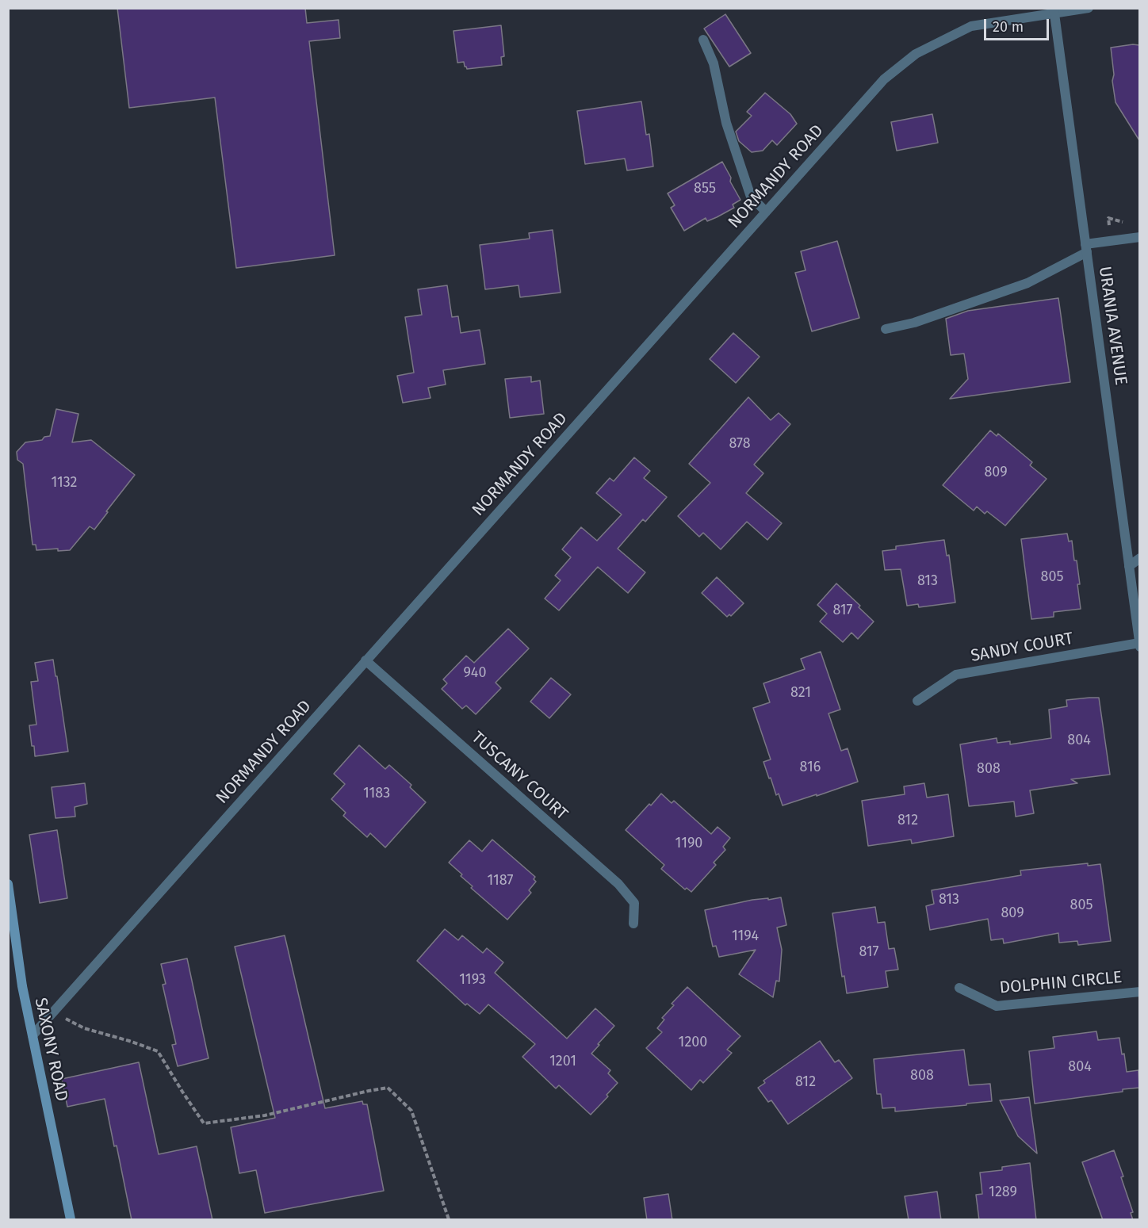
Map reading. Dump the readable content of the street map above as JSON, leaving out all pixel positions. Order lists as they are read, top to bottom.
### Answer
{
  "streets": {
    "main road": ["SAXONY ROAD"],
    "street": [
      "NORMANDY ROAD",
      "URANIA AVENUE",
      "SANDY COURT",
      "TUSCANY COURT",
      "DOLPHIN CIRCLE"
    ]
  },
  "crossings": [
    ["NORMANDY ROAD", "URANIA AVENUE"],
    ["NORMANDY ROAD", "TUSCANY COURT"],
    ["NORMANDY ROAD", "SAXONY ROAD"],
    ["URANIA AVENUE", "SANDY COURT"]
  ],
  "house_numbers": [
    "855",
    "878",
    "809",
    "1132",
    "805",
    "813",
    "817",
    "940",
    "821",
    "804",
    "816",
    "808",
    "1183",
    "812",
    "1190",
    "1187",
    "813",
    "805",
    "809",
    "1194",
    "817",
    "1193",
    "1200",
    "1201",
    "804",
    "808",
    "812",
    "1289"
  ],
  "scale_bar": "20 m"
}
